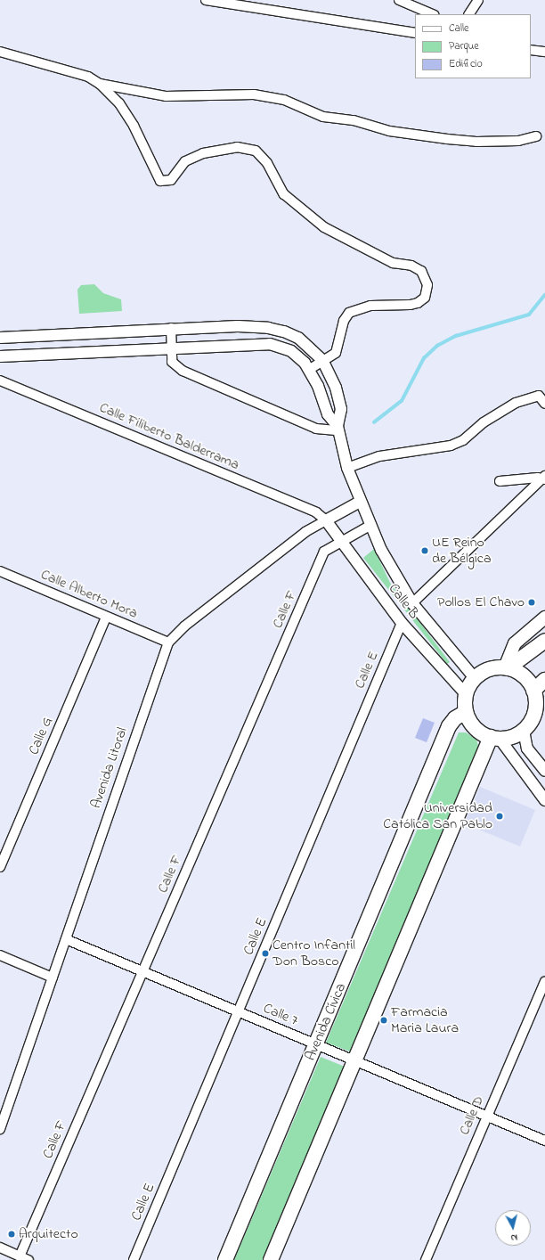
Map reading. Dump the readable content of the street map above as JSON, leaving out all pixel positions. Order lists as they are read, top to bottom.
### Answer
{
  "streets": {
    "main road": ["Avenida Cívica"],
    "street": [
      "Calle Filiberto Balderrama",
      "Calle Alberto Mora",
      "Calle B",
      "Calle F",
      "Calle E",
      "Calle G",
      "Avenida Litoral",
      "Calle 7",
      "Calle D"
    ]
  },
  "crossings": [
    ["Calle Filiberto Balderrama", "Calle B"],
    ["Calle Filiberto Balderrama", "Avenida Litoral"],
    ["Calle Alberto Mora", "Calle G"],
    ["Calle Alberto Mora", "Avenida Litoral"],
    ["Calle B", "Calle F"],
    ["Calle B", "Calle E"],
    ["Calle B", "Avenida Litoral"],
    ["Calle B", "Avenida Cívica"],
    ["Calle F", "Calle 7"],
    ["Calle E", "Calle 7"],
    ["Avenida Litoral", "Calle 7"],
    ["Calle 7", "Avenida Cívica"],
    ["Calle 7", "Calle D"]
  ],
  "places": [
    "UE Reino de Bélgica",
    "Pollos El Chavo",
    "Universidad Católica San Pablo",
    "Centro Infantil Don Bosco",
    "Farmacia Maria Laura",
    "Arquitecto"
  ],
  "legend": ["Calle", "Parque", "Edificio"],
  "north": "bottom"
}
